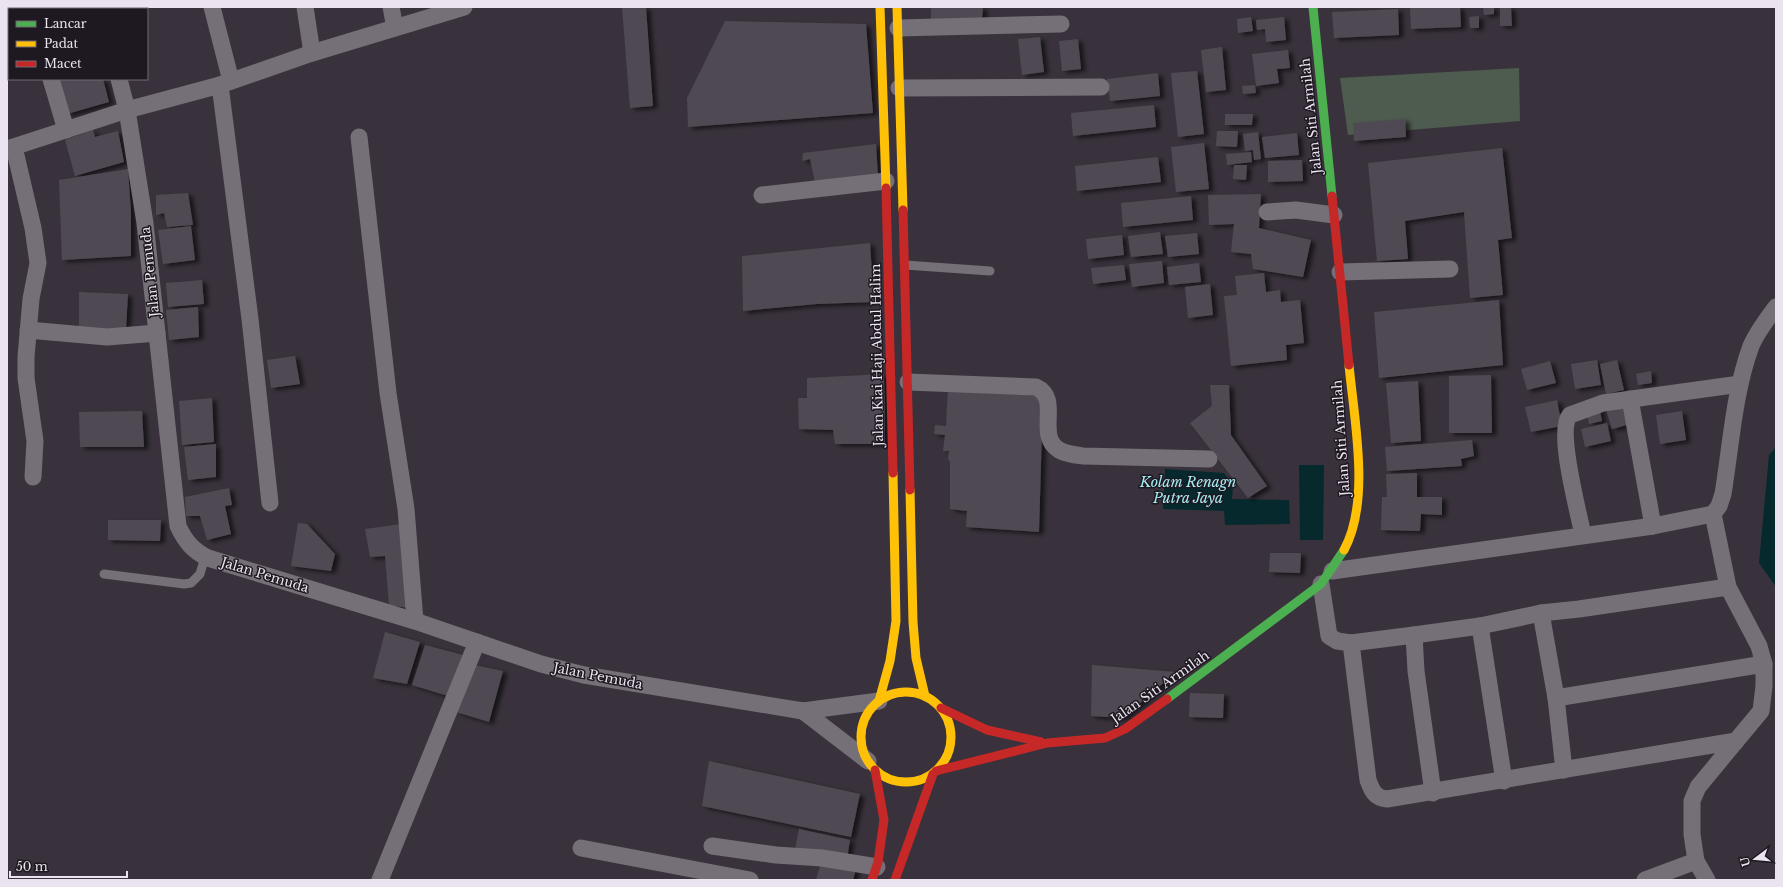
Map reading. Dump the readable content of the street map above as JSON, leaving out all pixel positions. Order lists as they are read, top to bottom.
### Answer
{
  "streets": {
    "main road": ["Jalan Siti Armilah", "Jalan Kiai Haji Abdul Halim"],
    "street": ["Jalan Pemuda"]
  },
  "water": ["Kolam Renagn Putra Jaya"],
  "legend": ["Lancar", "Padat", "Macet"],
  "scale_bar": "50 m",
  "north": "left"
}
